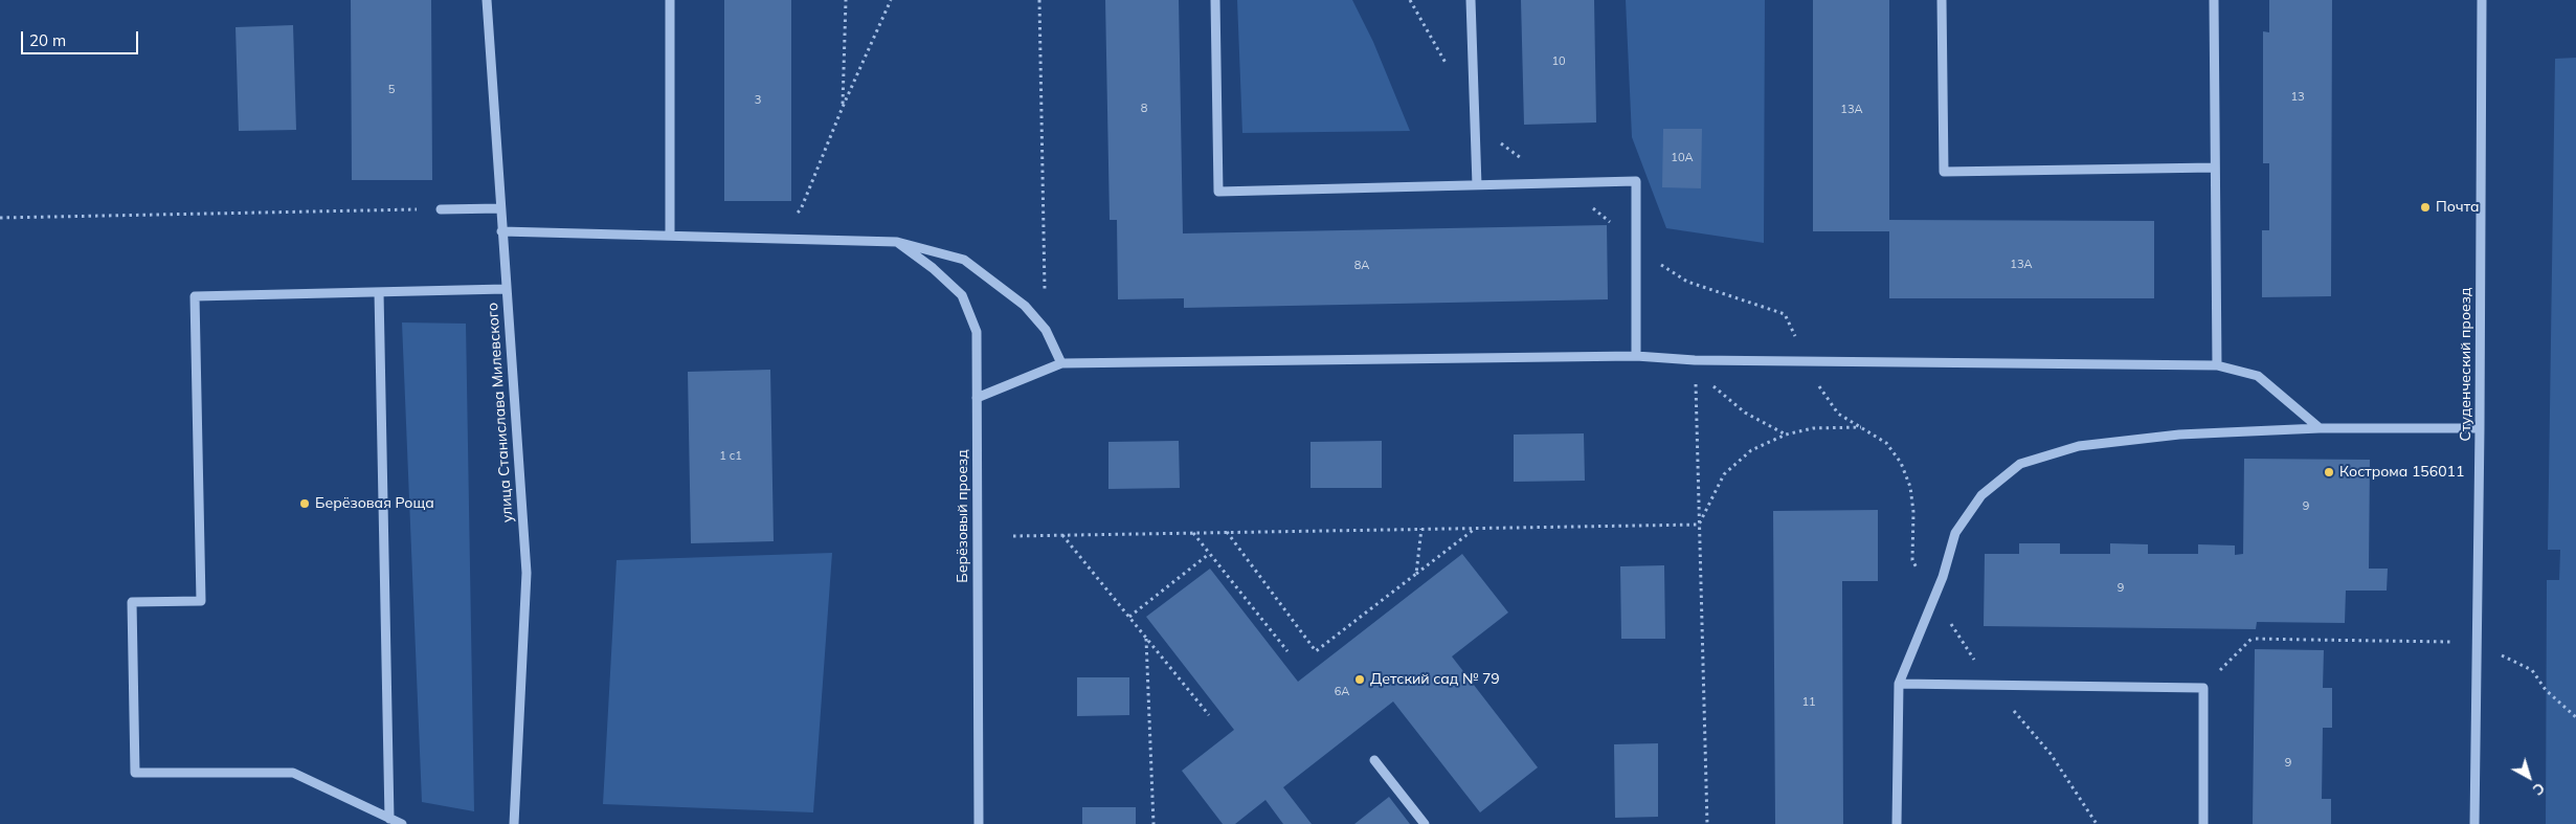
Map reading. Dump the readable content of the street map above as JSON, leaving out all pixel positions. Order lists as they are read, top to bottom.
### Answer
{
  "streets": {
    "street": ["Студенческий проезд", "улица Станислава Милевского", "Берёзовый проезд"]
  },
  "places": [
    "Почта",
    "Кострома 156011",
    "Берёзовая Роща",
    "Детский сад № 79"
  ],
  "house_numbers": [
    "10",
    "5",
    "13",
    "3",
    "8",
    "13А",
    "10А",
    "13А",
    "8А",
    "1 с1",
    "9",
    "9",
    "6А",
    "11",
    "9"
  ],
  "scale_bar": "20 m",
  "north": "bottom right"
}
